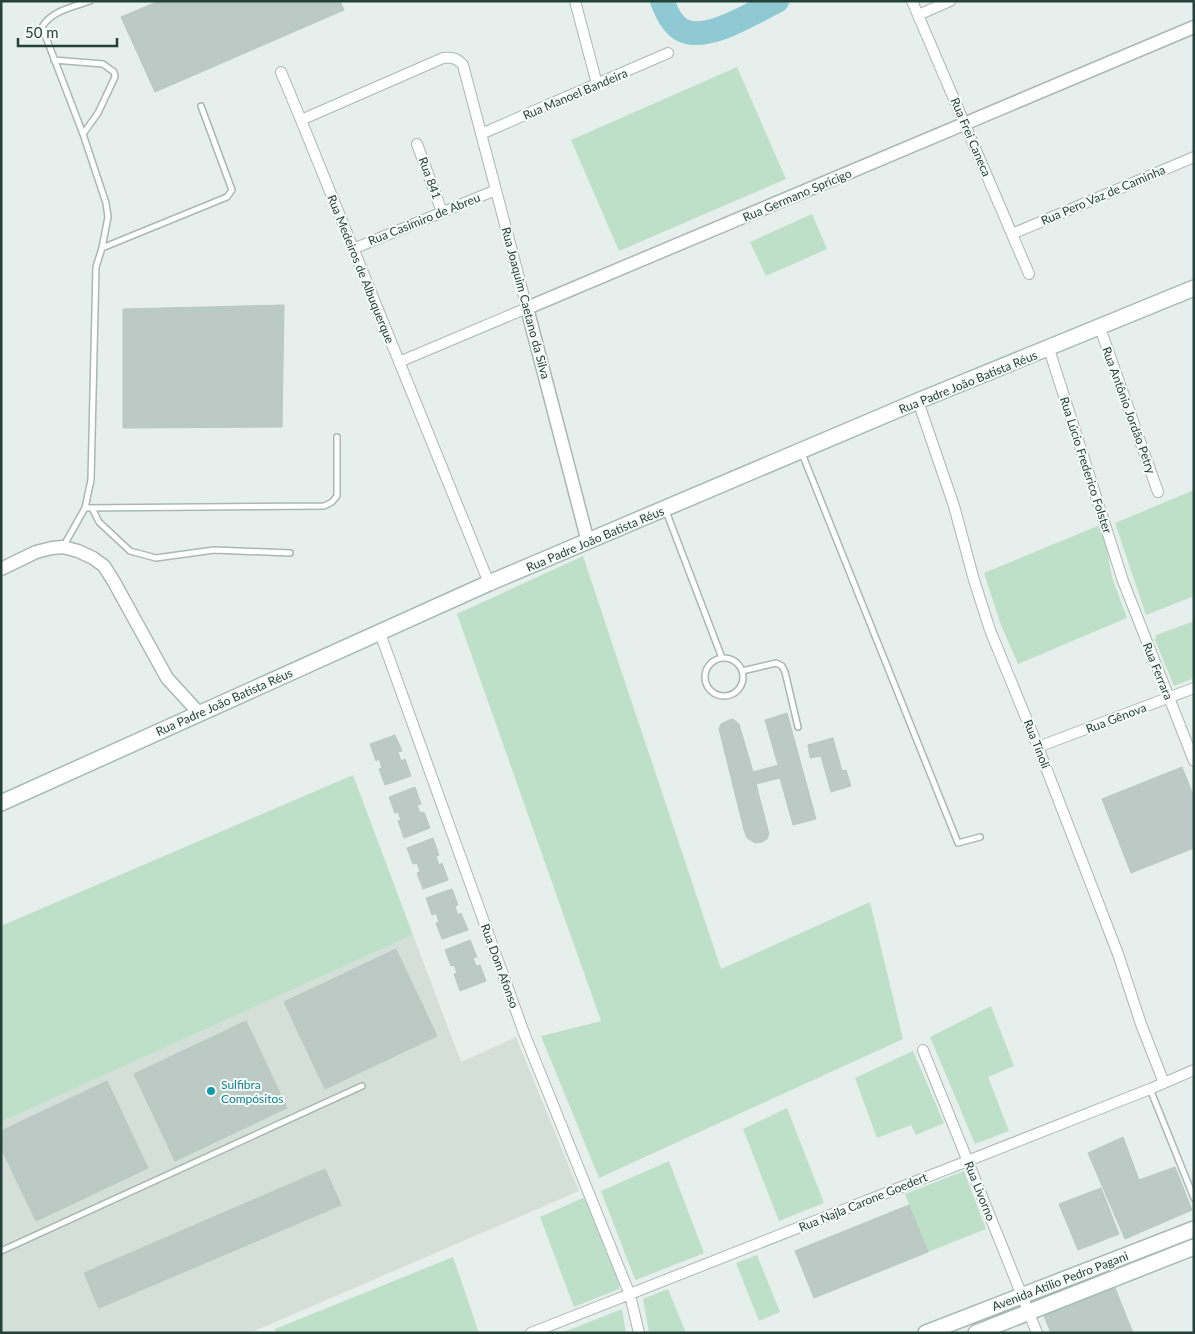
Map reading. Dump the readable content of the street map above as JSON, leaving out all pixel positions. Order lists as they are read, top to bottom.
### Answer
{
  "streets": {
    "main road": ["Rua Padre João Batista Réus", "Avenida Atílio Pedro Pagani"],
    "street": [
      "Rua Manoel Bandeira",
      "Rua Frei Caneca",
      "Rua 841",
      "Rua Germano Spricigo",
      "Rua Pero Vaz de Caminha",
      "Rua Casimiro de Abreu",
      "Rua Medeiros de Albuquerque",
      "Rua Joaquim Caetano da Silva",
      "Rua Antônio Jordão Petry",
      "Rua Lúcio Frederico Folster",
      "Rua Ferrara",
      "Rua Gênova",
      "Rua Tínoli",
      "Rua Dom Afonso",
      "Rua Livorno",
      "Rua Najla Carone Goedert"
    ]
  },
  "crossings": [
    ["Rua Manoel Bandeira", "Rua Joaquim Caetano da Silva"],
    ["Rua Frei Caneca", "Rua Germano Spricigo"],
    ["Rua Frei Caneca", "Rua Pero Vaz de Caminha"],
    ["Rua 841", "Rua Casimiro de Abreu"],
    ["Rua Germano Spricigo", "Rua Medeiros de Albuquerque"],
    ["Rua Germano Spricigo", "Rua Joaquim Caetano da Silva"],
    ["Rua Casimiro de Abreu", "Rua Medeiros de Albuquerque"],
    ["Rua Casimiro de Abreu", "Rua Joaquim Caetano da Silva"],
    ["Rua Medeiros de Albuquerque", "Rua Joaquim Caetano da Silva"],
    ["Rua Medeiros de Albuquerque", "Rua Padre João Batista Réus"],
    ["Rua Joaquim Caetano da Silva", "Rua Padre João Batista Réus"],
    ["Rua Padre João Batista Réus", "Rua Antônio Jordão Petry"],
    ["Rua Padre João Batista Réus", "Rua Lúcio Frederico Folster"],
    ["Rua Padre João Batista Réus", "Rua Tínoli"],
    ["Rua Padre João Batista Réus", "Rua Dom Afonso"],
    ["Rua Lúcio Frederico Folster", "Rua Ferrara"],
    ["Rua Ferrara", "Rua Gênova"],
    ["Rua Gênova", "Rua Tínoli"],
    ["Rua Tínoli", "Rua Najla Carone Goedert"],
    ["Rua Dom Afonso", "Rua Najla Carone Goedert"],
    ["Rua Livorno", "Rua Najla Carone Goedert"],
    ["Rua Livorno", "Avenida Atílio Pedro Pagani"]
  ],
  "places": ["Sulfibra Compósitos"],
  "scale_bar": "50 m"
}
